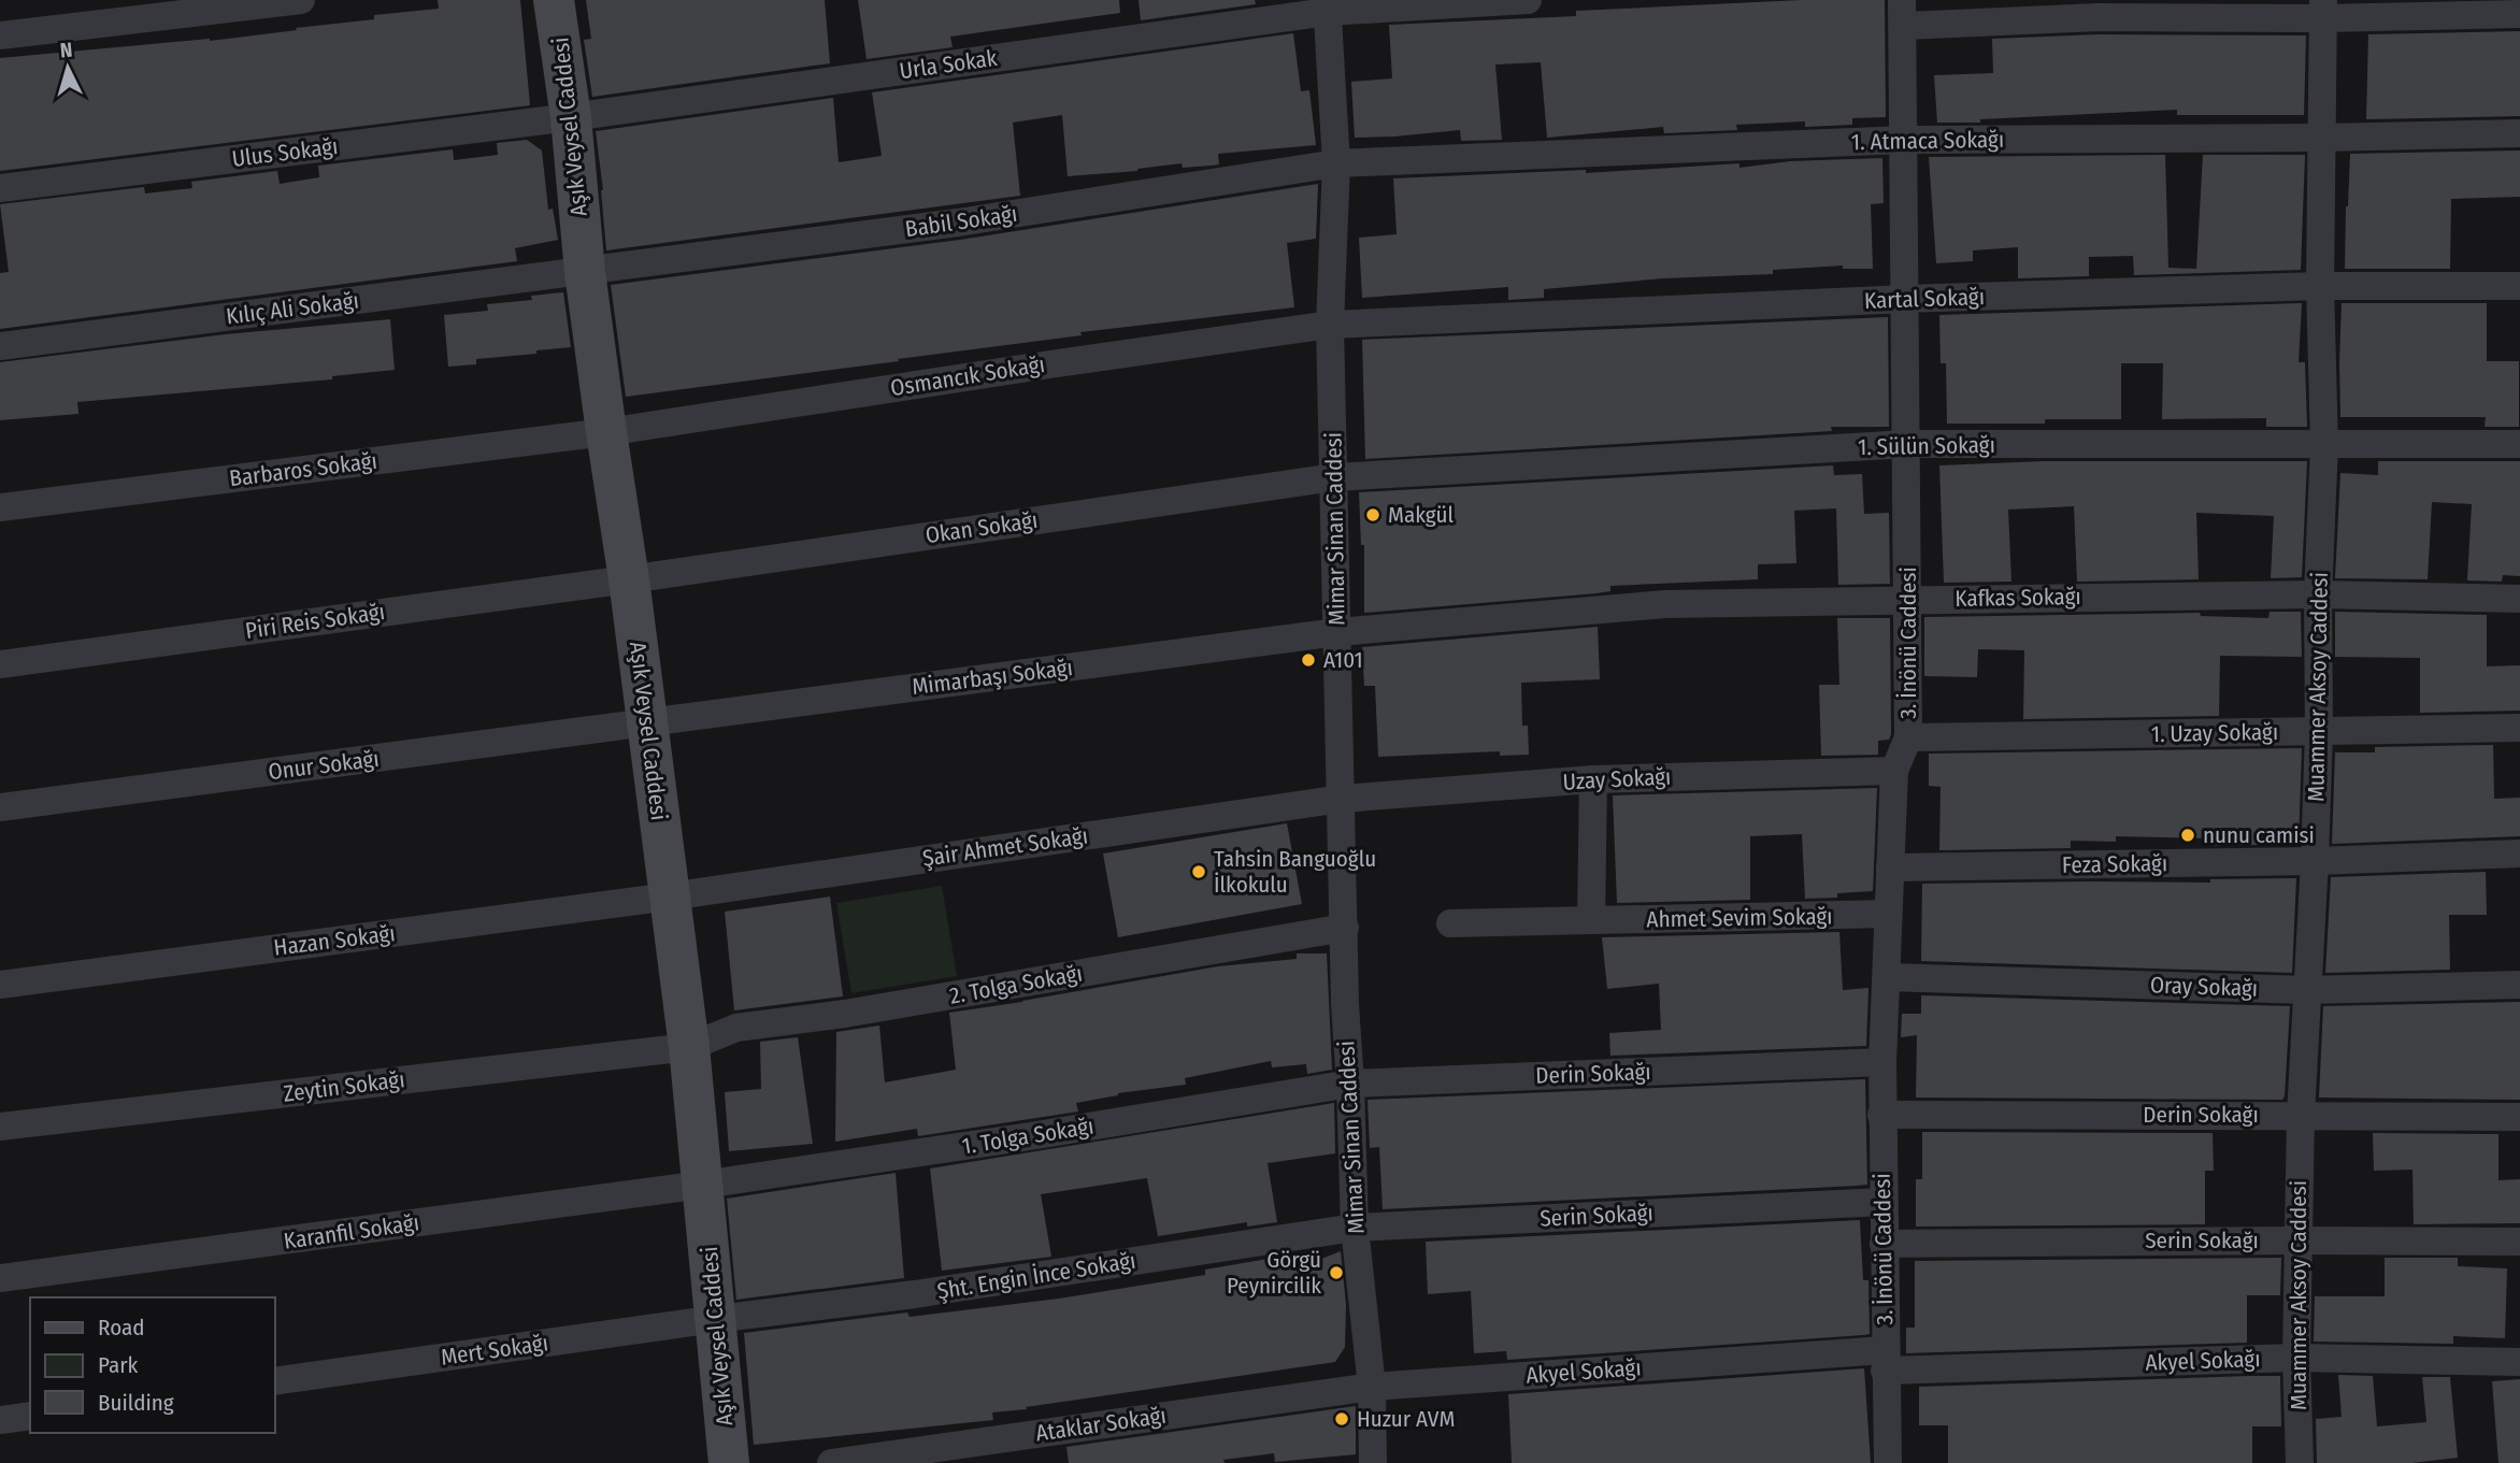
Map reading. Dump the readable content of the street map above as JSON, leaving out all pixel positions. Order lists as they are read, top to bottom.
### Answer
{
  "streets": {
    "main road": ["Aşık Veysel Caddesi"],
    "street": [
      "Urla Sokak",
      "1. Atmaca Sokağı",
      "Ulus Sokağı",
      "Babil Sokağı",
      "Kartal Sokağı",
      "Kılıç Ali Sokağı",
      "Osmancık Sokağı",
      "1. Sülün Sokağı",
      "Barbaros Sokağı",
      "Okan Sokağı",
      "Mimar Sinan Caddesi",
      "Kafkas Sokağı",
      "Piri Reis Sokağı",
      "3. İnönü Caddesi",
      "Mimarbaşı Sokağı",
      "Muammer Aksoy Caddesi",
      "1. Uzay Sokağı",
      "Onur Sokağı",
      "Uzay Sokağı",
      "Şair Ahmet Sokağı",
      "Feza Sokağı",
      "Ahmet Sevim Sokağı",
      "Hazan Sokağı",
      "2. Tolga Sokağı",
      "Oray Sokağı",
      "Derin Sokağı",
      "Zeytin Sokağı",
      "1. Tolga Sokağı",
      "Serin Sokağı",
      "Karanfil Sokağı",
      "Şht. Engin İnce Sokağı",
      "Mert Sokağı",
      "Akyel Sokağı",
      "Ataklar Sokağı"
    ]
  },
  "crossings": [
    ["Urla Sokak", "Aşık Veysel Caddesi"],
    ["Urla Sokak", "Ulus Sokağı"],
    ["Urla Sokak", "Mimar Sinan Caddesi"],
    ["Aşık Veysel Caddesi", "Ulus Sokağı"],
    ["Aşık Veysel Caddesi", "Babil Sokağı"],
    ["Aşık Veysel Caddesi", "Kılıç Ali Sokağı"],
    ["Aşık Veysel Caddesi", "Osmancık Sokağı"],
    ["Aşık Veysel Caddesi", "Barbaros Sokağı"],
    ["Aşık Veysel Caddesi", "Okan Sokağı"],
    ["Aşık Veysel Caddesi", "Piri Reis Sokağı"],
    ["Aşık Veysel Caddesi", "Mimarbaşı Sokağı"],
    ["Aşık Veysel Caddesi", "Onur Sokağı"],
    ["Aşık Veysel Caddesi", "Şair Ahmet Sokağı"],
    ["Aşık Veysel Caddesi", "Hazan Sokağı"],
    ["Aşık Veysel Caddesi", "2. Tolga Sokağı"],
    ["Aşık Veysel Caddesi", "Zeytin Sokağı"],
    ["Aşık Veysel Caddesi", "1. Tolga Sokağı"],
    ["Aşık Veysel Caddesi", "Karanfil Sokağı"],
    ["Aşık Veysel Caddesi", "Şht. Engin İnce Sokağı"],
    ["Aşık Veysel Caddesi", "Mert Sokağı"],
    ["1. Atmaca Sokağı", "Babil Sokağı"],
    ["1. Atmaca Sokağı", "Mimar Sinan Caddesi"],
    ["1. Atmaca Sokağı", "3. İnönü Caddesi"],
    ["1. Atmaca Sokağı", "Muammer Aksoy Caddesi"],
    ["Babil Sokağı", "Kılıç Ali Sokağı"],
    ["Babil Sokağı", "Mimar Sinan Caddesi"],
    ["Kartal Sokağı", "Osmancık Sokağı"],
    ["Kartal Sokağı", "Mimar Sinan Caddesi"],
    ["Kartal Sokağı", "3. İnönü Caddesi"],
    ["Kartal Sokağı", "Muammer Aksoy Caddesi"],
    ["Osmancık Sokağı", "Barbaros Sokağı"],
    ["Osmancık Sokağı", "Mimar Sinan Caddesi"],
    ["1. Sülün Sokağı", "Okan Sokağı"],
    ["1. Sülün Sokağı", "Mimar Sinan Caddesi"],
    ["1. Sülün Sokağı", "3. İnönü Caddesi"],
    ["1. Sülün Sokağı", "Muammer Aksoy Caddesi"],
    ["Okan Sokağı", "Mimar Sinan Caddesi"],
    ["Okan Sokağı", "Piri Reis Sokağı"],
    ["Mimar Sinan Caddesi", "Kafkas Sokağı"],
    ["Mimar Sinan Caddesi", "Mimarbaşı Sokağı"],
    ["Mimar Sinan Caddesi", "Uzay Sokağı"],
    ["Mimar Sinan Caddesi", "Şair Ahmet Sokağı"],
    ["Mimar Sinan Caddesi", "2. Tolga Sokağı"],
    ["Mimar Sinan Caddesi", "Derin Sokağı"],
    ["Mimar Sinan Caddesi", "1. Tolga Sokağı"],
    ["Mimar Sinan Caddesi", "Serin Sokağı"],
    ["Mimar Sinan Caddesi", "Şht. Engin İnce Sokağı"],
    ["Mimar Sinan Caddesi", "Akyel Sokağı"],
    ["Mimar Sinan Caddesi", "Ataklar Sokağı"],
    ["Kafkas Sokağı", "3. İnönü Caddesi"],
    ["Kafkas Sokağı", "Mimarbaşı Sokağı"],
    ["Kafkas Sokağı", "Muammer Aksoy Caddesi"],
    ["3. İnönü Caddesi", "1. Uzay Sokağı"],
    ["3. İnönü Caddesi", "Uzay Sokağı"],
    ["3. İnönü Caddesi", "Feza Sokağı"],
    ["3. İnönü Caddesi", "Ahmet Sevim Sokağı"],
    ["3. İnönü Caddesi", "Oray Sokağı"],
    ["3. İnönü Caddesi", "Derin Sokağı"],
    ["3. İnönü Caddesi", "Serin Sokağı"],
    ["3. İnönü Caddesi", "Akyel Sokağı"],
    ["Mimarbaşı Sokağı", "Onur Sokağı"],
    ["Muammer Aksoy Caddesi", "1. Uzay Sokağı"],
    ["Muammer Aksoy Caddesi", "Feza Sokağı"],
    ["Muammer Aksoy Caddesi", "Oray Sokağı"],
    ["Muammer Aksoy Caddesi", "Derin Sokağı"],
    ["Muammer Aksoy Caddesi", "Serin Sokağı"],
    ["Muammer Aksoy Caddesi", "Akyel Sokağı"],
    ["Uzay Sokağı", "Şair Ahmet Sokağı"],
    ["Şair Ahmet Sokağı", "Hazan Sokağı"],
    ["2. Tolga Sokağı", "Zeytin Sokağı"],
    ["Derin Sokağı", "1. Tolga Sokağı"],
    ["1. Tolga Sokağı", "Karanfil Sokağı"],
    ["Serin Sokağı", "Şht. Engin İnce Sokağı"],
    ["Şht. Engin İnce Sokağı", "Mert Sokağı"],
    ["Akyel Sokağı", "Ataklar Sokağı"]
  ],
  "places": [
    "Makgül",
    "A101",
    "nunu camisi",
    "Tahsin Banguoğlu İlkokulu",
    "Görgü Peynircilik",
    "Huzur AVM"
  ],
  "legend": ["Road", "Park", "Building"],
  "north": "top"
}
